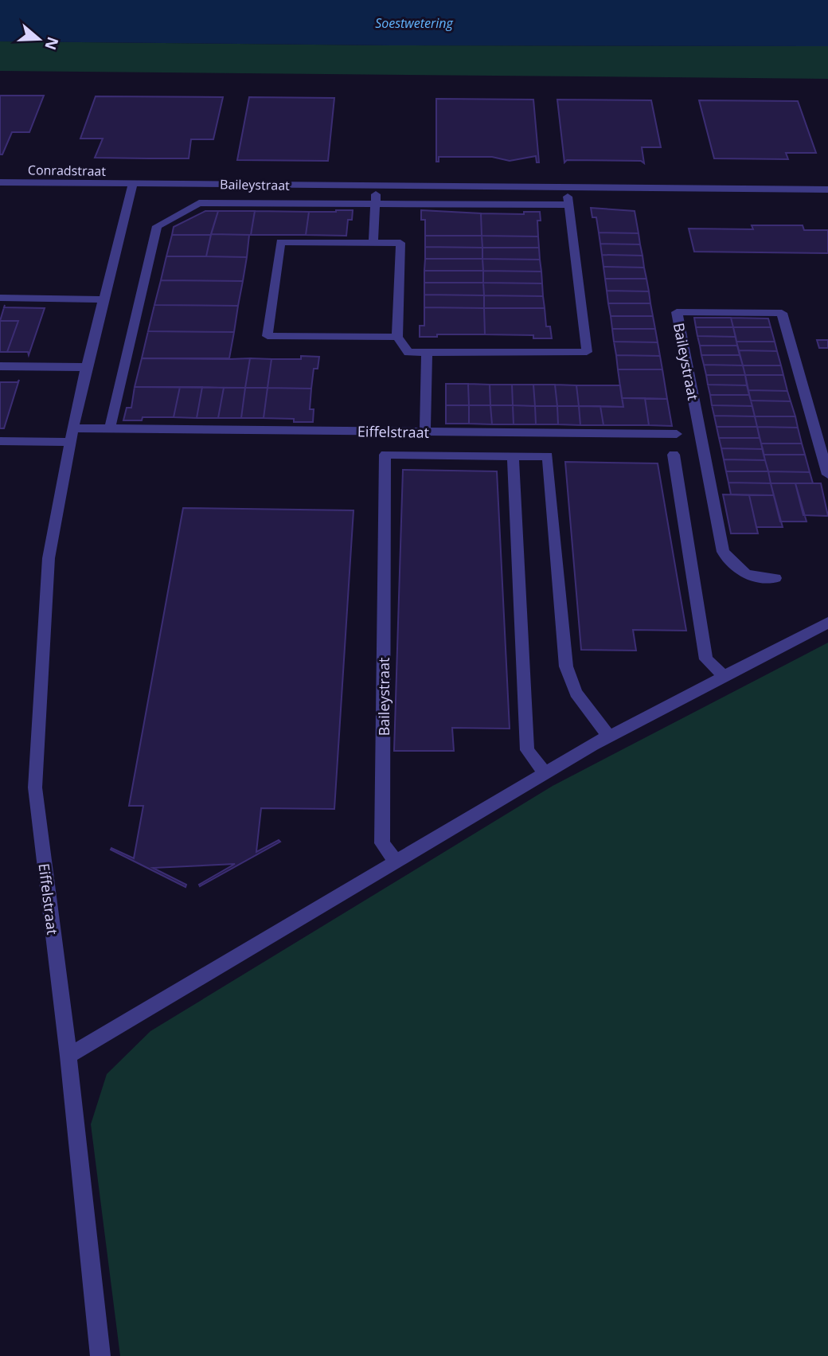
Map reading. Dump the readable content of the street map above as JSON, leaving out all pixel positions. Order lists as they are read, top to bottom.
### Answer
{
  "streets": {
    "street": ["Conradstraat", "Baileystraat", "Eiffelstraat"]
  },
  "crossings": [
    ["Conradstraat", "Baileystraat"],
    ["Conradstraat", "Eiffelstraat"],
    ["Baileystraat", "Eiffelstraat"]
  ],
  "water": ["Soestwetering"],
  "north": "right"
}
